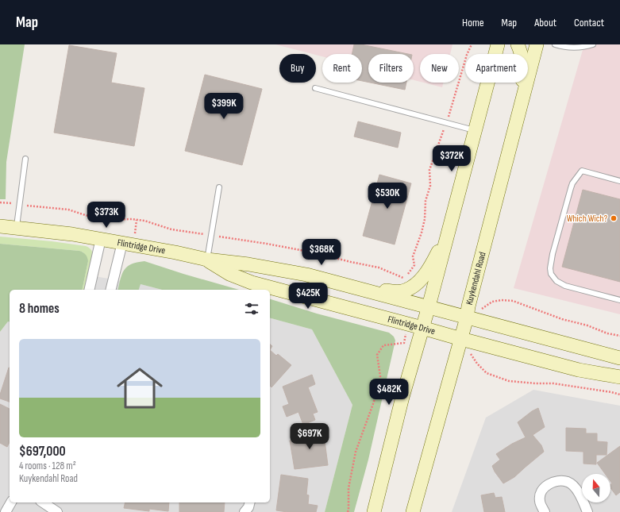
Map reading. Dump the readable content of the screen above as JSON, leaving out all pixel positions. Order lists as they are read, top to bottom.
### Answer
{
  "streets": {
    "street": ["Flintridge Drive", "Kuykendahl Road"]
  },
  "crossings": [
    ["Flintridge Drive", "Kuykendahl Road"]
  ],
  "places": ["Which Wich?"],
  "north": "top",
  "page": {
    "header": "Map",
    "nav": [
      "Home",
      "Map",
      "About",
      "Contact"
    ],
    "chip": [
      "Buy",
      "Rent",
      "Filters",
      "New",
      "Apartment"
    ],
    "price": [
      "$399K",
      "$372K",
      "$530K",
      "$373K",
      "$368K",
      "$425K",
      "$482K",
      "$697K"
    ],
    "heading": "8 homes",
    "list": [
      {
        "name": "$697,000",
        "note": "4 rooms · 128 m² · Kuykendahl Road"
      }
    ]
  }
}
